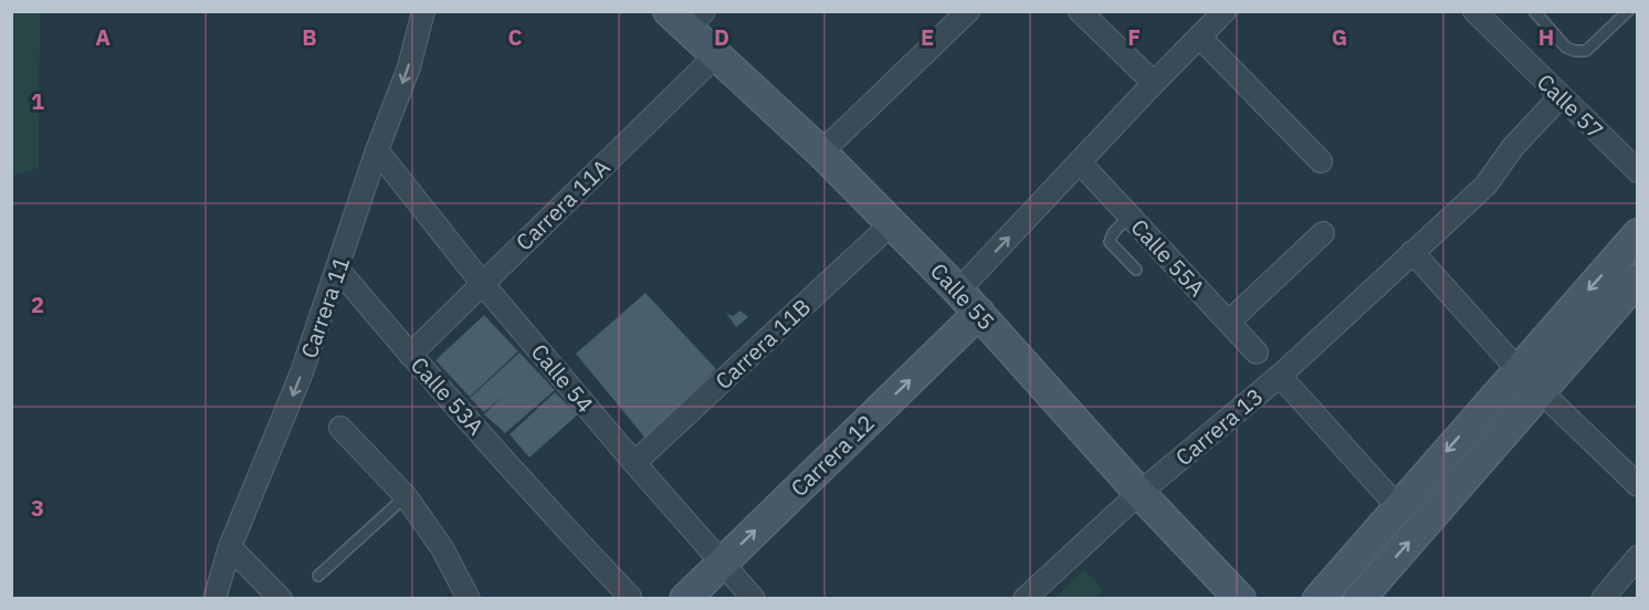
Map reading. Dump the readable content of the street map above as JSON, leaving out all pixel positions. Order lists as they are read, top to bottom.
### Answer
{
  "streets": {
    "street": [
      "Calle 57",
      "Carrera 11A",
      "Calle 55A",
      "Calle 55",
      "Carrera 11",
      "Carrera 11B",
      "Calle 54",
      "Calle 53A",
      "Carrera 13",
      "Carrera 12"
    ]
  },
  "crossings": [
    ["Calle 57", "Carrera 13"],
    ["Carrera 11A", "Calle 55"],
    ["Carrera 11A", "Calle 54"],
    ["Carrera 11A", "Calle 53A"],
    ["Calle 55", "Carrera 11B"],
    ["Calle 55", "Carrera 13"],
    ["Calle 55", "Carrera 12"],
    ["Carrera 11", "Calle 54"],
    ["Carrera 11", "Calle 53A"],
    ["Carrera 11B", "Calle 54"],
    ["Calle 54", "Carrera 12"]
  ],
  "one_way": ["Carrera 11", "Carrera 12"],
  "grid": {
    "columns": [
      "A",
      "B",
      "C",
      "D",
      "E",
      "F",
      "G",
      "H"
    ],
    "rows": ["1", "2", "3"]
  }
}
